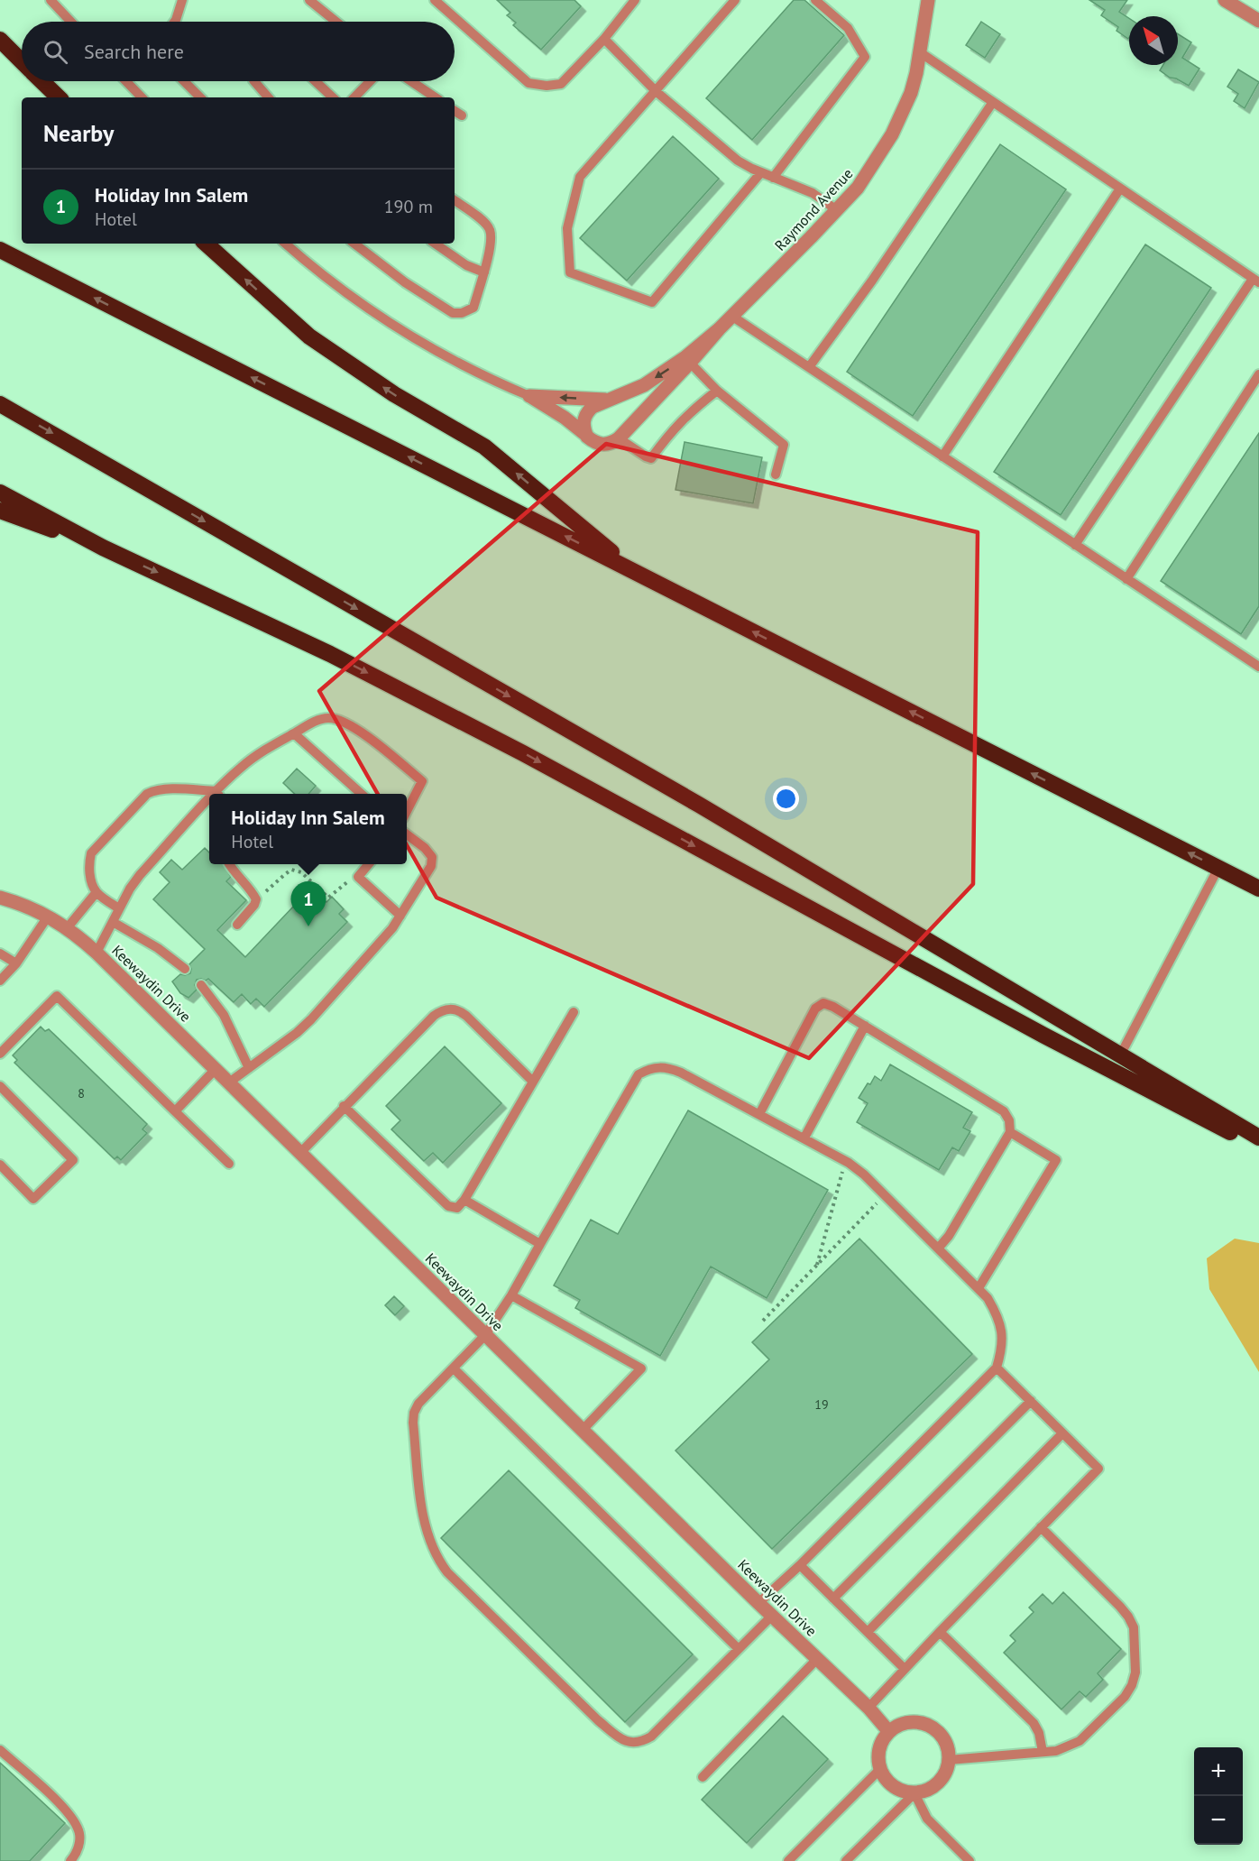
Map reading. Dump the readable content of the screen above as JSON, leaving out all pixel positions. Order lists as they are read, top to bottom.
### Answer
{
  "streets": {
    "street": ["Raymond Avenue", "Keewaydin Drive"]
  },
  "house_numbers": ["8", "19"],
  "north": "top left",
  "page": {
    "search": "Search here",
    "heading": "Nearby",
    "list": [
      {
        "mark": "1",
        "name": "Holiday Inn Salem",
        "note": "Hotel",
        "value": "190 m"
      }
    ],
    "popup": ["Holiday Inn Salem", "Hotel"],
    "pins": "1",
    "map_buttons": ["+", "−"]
  }
}
